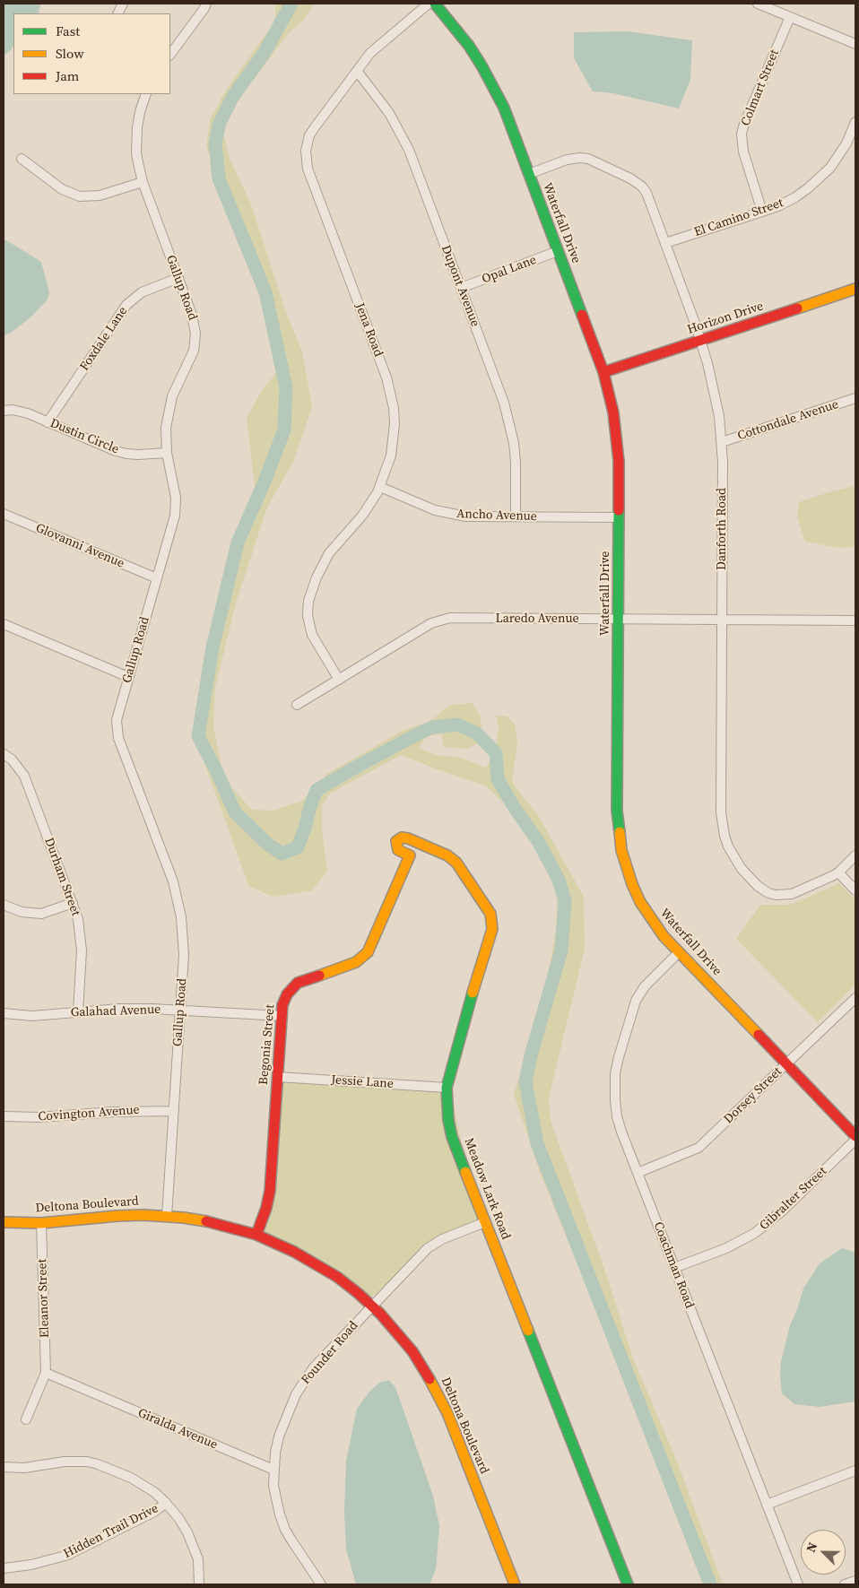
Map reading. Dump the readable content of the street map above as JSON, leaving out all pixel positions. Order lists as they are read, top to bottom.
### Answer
{
  "streets": {
    "street": [
      "Colmart Street",
      "El Camino Street",
      "Waterfall Drive",
      "Opal Lane",
      "Dupont Avenue",
      "Gallup Road",
      "Horizon Drive",
      "Jena Road",
      "Foxdale Lane",
      "Cottondale Avenue",
      "Dustin Circle",
      "Ancho Avenue",
      "Danforth Road",
      "Glovanni Avenue",
      "Laredo Avenue",
      "Durham Street",
      "Galahad Avenue",
      "Begonia Street",
      "Jessie Lane",
      "Dorsey Street",
      "Covington Avenue",
      "Meadow Lark Road",
      "Gibralter Street",
      "Deltona Boulevard",
      "Coachman Road",
      "Eleanor Street",
      "Founder Road",
      "Giralda Avenue",
      "Hidden Trail Drive"
    ]
  },
  "crossings": [
    ["Colmart Street", "El Camino Street"],
    ["El Camino Street", "Danforth Road"],
    ["Waterfall Drive", "Opal Lane"],
    ["Waterfall Drive", "Horizon Drive"],
    ["Waterfall Drive", "Ancho Avenue"],
    ["Waterfall Drive", "Danforth Road"],
    ["Waterfall Drive", "Laredo Avenue"],
    ["Waterfall Drive", "Dorsey Street"],
    ["Waterfall Drive", "Coachman Road"],
    ["Opal Lane", "Dupont Avenue"],
    ["Dupont Avenue", "Jena Road"],
    ["Dupont Avenue", "Ancho Avenue"],
    ["Gallup Road", "Foxdale Lane"],
    ["Gallup Road", "Dustin Circle"],
    ["Gallup Road", "Glovanni Avenue"],
    ["Gallup Road", "Galahad Avenue"],
    ["Gallup Road", "Covington Avenue"],
    ["Gallup Road", "Deltona Boulevard"],
    ["Horizon Drive", "Danforth Road"],
    ["Jena Road", "Ancho Avenue"],
    ["Jena Road", "Laredo Avenue"],
    ["Foxdale Lane", "Dustin Circle"],
    ["Cottondale Avenue", "Danforth Road"],
    ["Danforth Road", "Laredo Avenue"],
    ["Durham Street", "Galahad Avenue"],
    ["Galahad Avenue", "Begonia Street"],
    ["Begonia Street", "Jessie Lane"],
    ["Begonia Street", "Meadow Lark Road"],
    ["Begonia Street", "Deltona Boulevard"],
    ["Jessie Lane", "Meadow Lark Road"],
    ["Dorsey Street", "Coachman Road"],
    ["Meadow Lark Road", "Founder Road"],
    ["Gibralter Street", "Coachman Road"],
    ["Deltona Boulevard", "Eleanor Street"],
    ["Deltona Boulevard", "Founder Road"],
    ["Eleanor Street", "Giralda Avenue"],
    ["Founder Road", "Giralda Avenue"]
  ],
  "legend": ["Fast", "Slow", "Jam"],
  "north": "top left"
}
